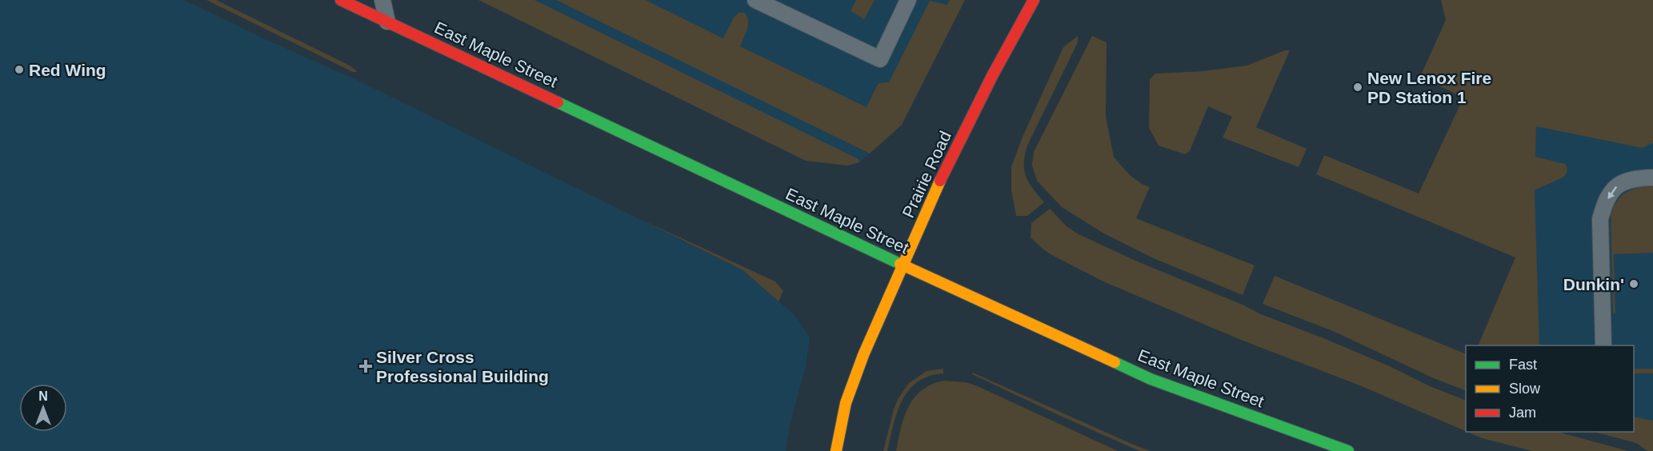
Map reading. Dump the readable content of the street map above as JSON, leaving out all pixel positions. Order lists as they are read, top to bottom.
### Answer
{
  "streets": {
    "main road": ["East Maple Street", "Prairie Road"]
  },
  "crossings": [
    ["East Maple Street", "Prairie Road"]
  ],
  "places": {
    "other": ["Red Wing", "New Lenox Fire PD Station 1", "Dunkin'"],
    "health": ["Silver Cross Professional Building"]
  },
  "legend": ["Fast", "Slow", "Jam"],
  "north": "top"
}
